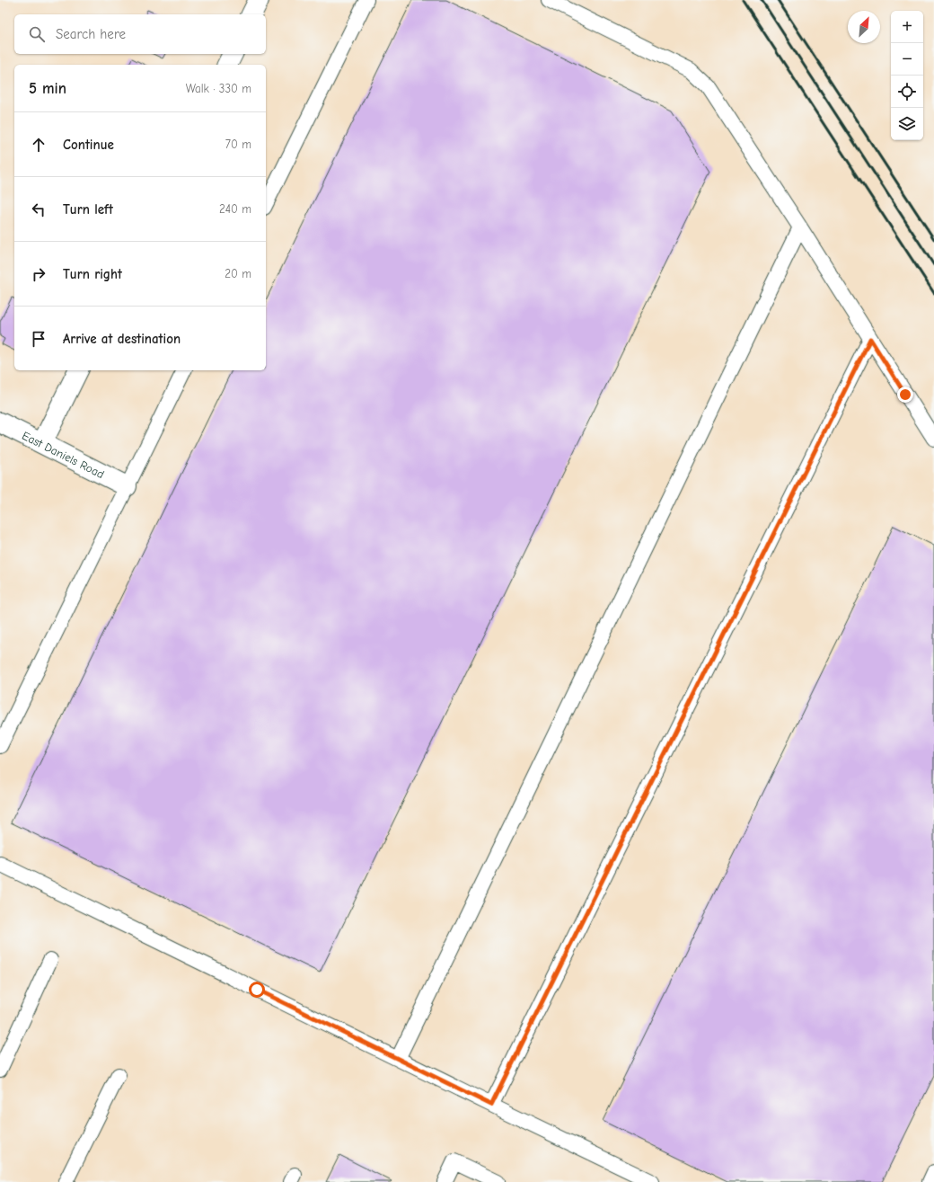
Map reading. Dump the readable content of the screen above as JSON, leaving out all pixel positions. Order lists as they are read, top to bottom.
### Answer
{
  "streets": {
    "street": ["East Daniels Road"]
  },
  "north": "top right",
  "page": {
    "map_buttons": ["+", "−"],
    "search": "Search here",
    "heading": ["5 min", "Walk · 330 m"],
    "list": [
      ["Continue", "70 m"],
      ["Turn left", "240 m"],
      ["Turn right", "20 m"],
      "Arrive at destination"
    ]
  }
}
